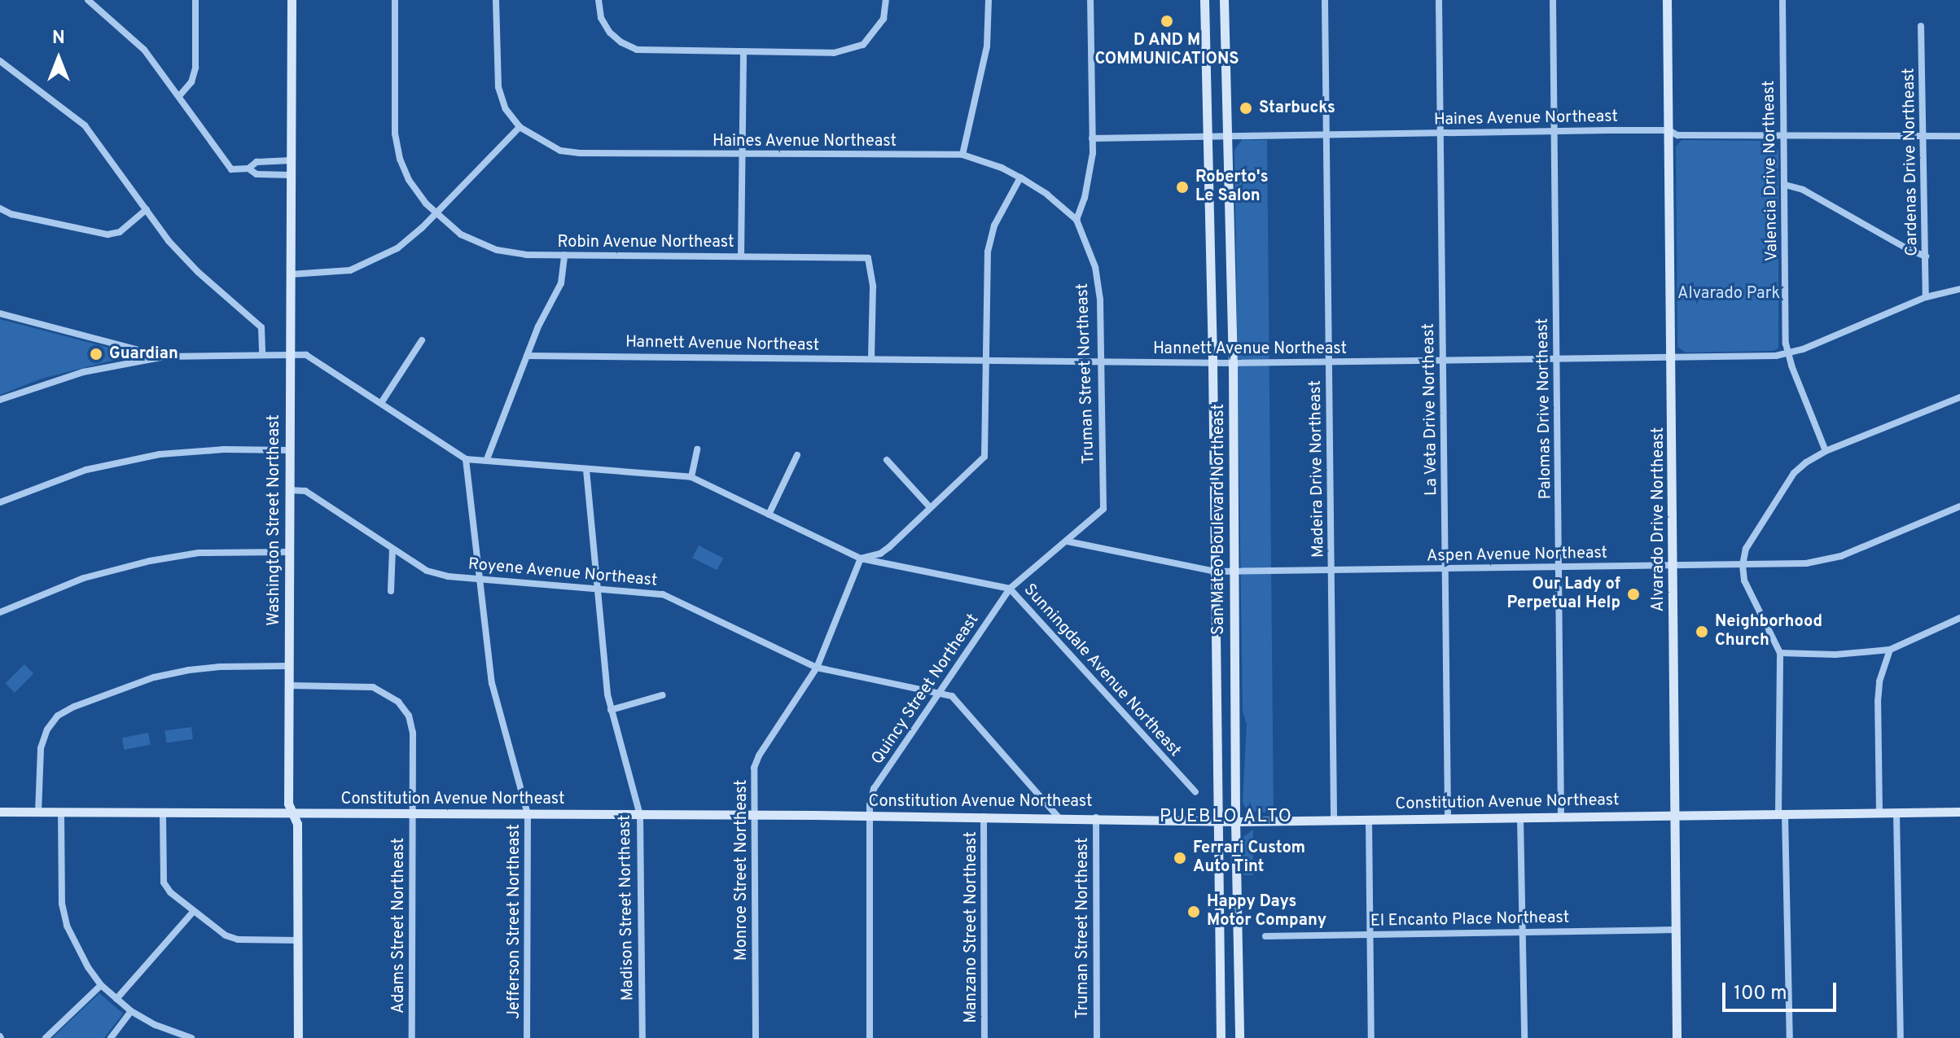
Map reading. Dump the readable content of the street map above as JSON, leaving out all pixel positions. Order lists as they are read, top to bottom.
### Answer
{
  "streets": {
    "street": [
      "Haines Avenue Northeast",
      "Cardenas Drive Northeast",
      "Valencia Drive Northeast",
      "Robin Avenue Northeast",
      "Hannett Avenue Northeast",
      "Truman Street Northeast",
      "Palomas Drive Northeast",
      "La Veta Drive Northeast",
      "Madeira Drive Northeast",
      "San Mateo Boulevard Northeast",
      "Alvarado Drive Northeast",
      "Washington Street Northeast",
      "Aspen Avenue Northeast",
      "Royene Avenue Northeast",
      "Sunningdale Avenue Northeast",
      "Quincy Street Northeast",
      "Constitution Avenue Northeast",
      "Monroe Street Northeast",
      "Madison Street Northeast",
      "El Encanto Place Northeast",
      "Jefferson Street Northeast",
      "Adams Street Northeast",
      "Manzano Street Northeast"
    ]
  },
  "crossings": [
    ["Haines Avenue Northeast", "Cardenas Drive Northeast"],
    ["Haines Avenue Northeast", "Valencia Drive Northeast"],
    ["Haines Avenue Northeast", "Truman Street Northeast"],
    ["Haines Avenue Northeast", "Palomas Drive Northeast"],
    ["Haines Avenue Northeast", "La Veta Drive Northeast"],
    ["Haines Avenue Northeast", "Madeira Drive Northeast"],
    ["Haines Avenue Northeast", "San Mateo Boulevard Northeast"],
    ["Haines Avenue Northeast", "Alvarado Drive Northeast"],
    ["Cardenas Drive Northeast", "Hannett Avenue Northeast"],
    ["Valencia Drive Northeast", "Hannett Avenue Northeast"],
    ["Robin Avenue Northeast", "Hannett Avenue Northeast"],
    ["Hannett Avenue Northeast", "Truman Street Northeast"],
    ["Hannett Avenue Northeast", "Palomas Drive Northeast"],
    ["Hannett Avenue Northeast", "La Veta Drive Northeast"],
    ["Hannett Avenue Northeast", "Madeira Drive Northeast"],
    ["Hannett Avenue Northeast", "San Mateo Boulevard Northeast"],
    ["Hannett Avenue Northeast", "Alvarado Drive Northeast"],
    ["Truman Street Northeast", "Aspen Avenue Northeast"],
    ["Truman Street Northeast", "Quincy Street Northeast"],
    ["Truman Street Northeast", "Constitution Avenue Northeast"],
    ["Palomas Drive Northeast", "Aspen Avenue Northeast"],
    ["Palomas Drive Northeast", "Constitution Avenue Northeast"],
    ["La Veta Drive Northeast", "Aspen Avenue Northeast"],
    ["La Veta Drive Northeast", "Constitution Avenue Northeast"],
    ["Madeira Drive Northeast", "Aspen Avenue Northeast"],
    ["Madeira Drive Northeast", "Constitution Avenue Northeast"],
    ["San Mateo Boulevard Northeast", "Aspen Avenue Northeast"],
    ["San Mateo Boulevard Northeast", "Constitution Avenue Northeast"],
    ["Alvarado Drive Northeast", "Aspen Avenue Northeast"],
    ["Alvarado Drive Northeast", "Constitution Avenue Northeast"],
    ["Alvarado Drive Northeast", "El Encanto Place Northeast"],
    ["Washington Street Northeast", "Royene Avenue Northeast"],
    ["Washington Street Northeast", "Constitution Avenue Northeast"],
    ["Washington Street Northeast", "Adams Street Northeast"],
    ["Aspen Avenue Northeast", "Quincy Street Northeast"],
    ["Royene Avenue Northeast", "Quincy Street Northeast"],
    ["Royene Avenue Northeast", "Constitution Avenue Northeast"],
    ["Royene Avenue Northeast", "Monroe Street Northeast"],
    ["Royene Avenue Northeast", "Madison Street Northeast"],
    ["Royene Avenue Northeast", "Jefferson Street Northeast"],
    ["Sunningdale Avenue Northeast", "Quincy Street Northeast"],
    ["Sunningdale Avenue Northeast", "Monroe Street Northeast"],
    ["Sunningdale Avenue Northeast", "Madison Street Northeast"],
    ["Sunningdale Avenue Northeast", "Jefferson Street Northeast"],
    ["Quincy Street Northeast", "Constitution Avenue Northeast"],
    ["Constitution Avenue Northeast", "Monroe Street Northeast"],
    ["Constitution Avenue Northeast", "Madison Street Northeast"],
    ["Constitution Avenue Northeast", "Jefferson Street Northeast"],
    ["Constitution Avenue Northeast", "Adams Street Northeast"],
    ["Constitution Avenue Northeast", "Manzano Street Northeast"]
  ],
  "districts": ["PUEBLO ALTO"],
  "parks": ["Alvarado Park"],
  "places": [
    "D AND M COMMUNICATIONS",
    "Starbucks",
    "Roberto's Le Salon",
    "Guardian",
    "Our Lady of Perpetual Help",
    "Neighborhood Church",
    "Ferrari Custom Auto Tint",
    "Happy Days Motor Company"
  ],
  "scale_bar": "100 m",
  "north": "top"
}
